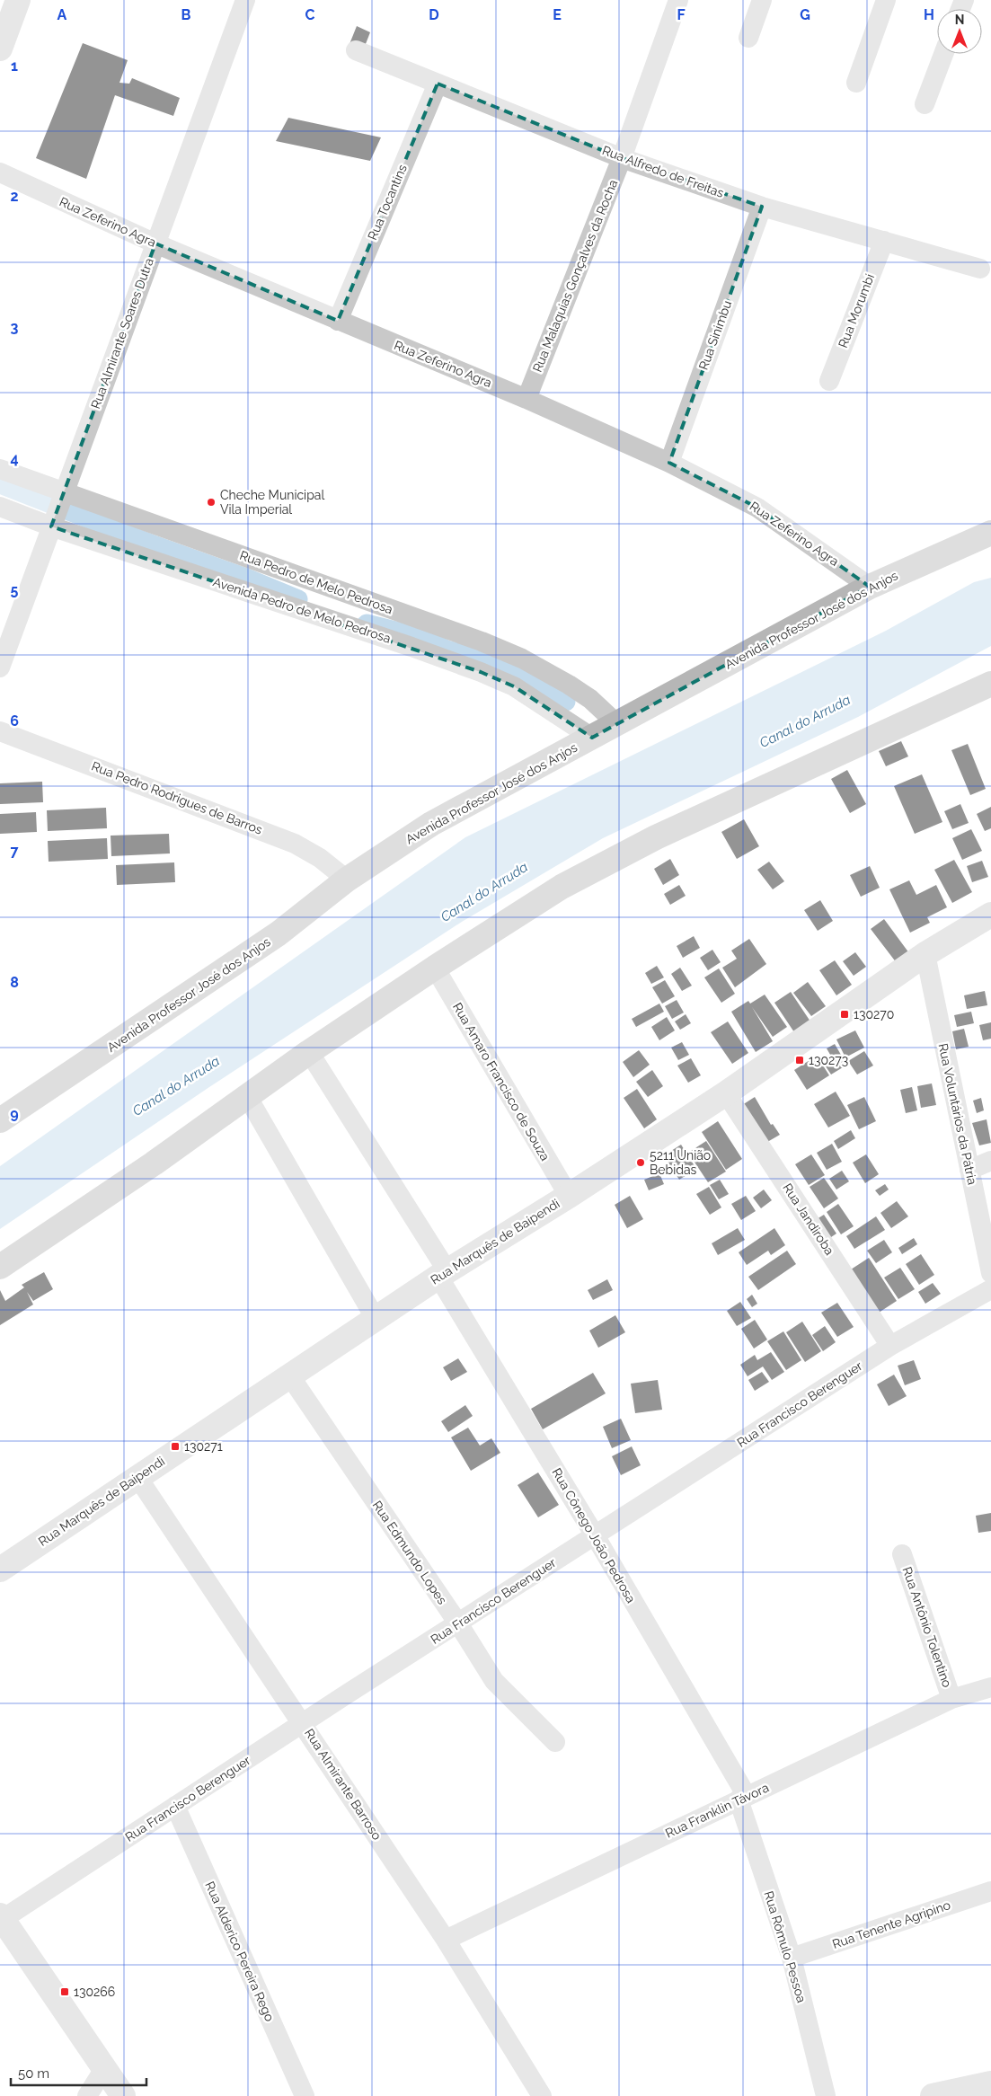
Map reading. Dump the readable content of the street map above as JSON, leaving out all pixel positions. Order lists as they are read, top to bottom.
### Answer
{
  "streets": {
    "main road": ["Avenida Professor José dos Anjos"],
    "street": [
      "Rua Alfredo de Freitas",
      "Rua Tocantins",
      "Rua Zeferino Agra",
      "Rua Malaquias Gonçalves da Rocha",
      "Rua Morumbi",
      "Rua Almirante Soares Dutra",
      "Rua Sinimbu",
      "Rua Pedro de Melo Pedrosa",
      "Avenida Pedro de Melo Pedrosa",
      "Rua Pedro Rodrigues de Barros",
      "Rua Amaro Francisco de Souza",
      "Rua Voluntários da Pátria",
      "Rua Jandiroba",
      "Rua Marquês de Baipendi",
      "Rua Francisco Berenguer",
      "Rua Cônego João Pedrosa",
      "Rua Edmundo Lopes",
      "Rua Antônio Tolentino",
      "Rua Almirante Barroso",
      "Rua Franklin Távora",
      "Rua Tenente Agripino",
      "Rua Rômulo Pessoa",
      "Rua Alderico Pereira Rego"
    ]
  },
  "crossings": [
    ["Rua Alfredo de Freitas", "Rua Tocantins"],
    ["Rua Alfredo de Freitas", "Rua Malaquias Gonçalves da Rocha"],
    ["Rua Alfredo de Freitas", "Rua Morumbi"],
    ["Rua Alfredo de Freitas", "Rua Sinimbu"],
    ["Rua Tocantins", "Rua Zeferino Agra"],
    ["Rua Zeferino Agra", "Rua Malaquias Gonçalves da Rocha"],
    ["Rua Zeferino Agra", "Rua Almirante Soares Dutra"],
    ["Rua Zeferino Agra", "Rua Sinimbu"],
    ["Rua Zeferino Agra", "Avenida Professor José dos Anjos"],
    ["Rua Almirante Soares Dutra", "Rua Pedro de Melo Pedrosa"],
    ["Rua Almirante Soares Dutra", "Avenida Pedro de Melo Pedrosa"],
    ["Rua Pedro de Melo Pedrosa", "Avenida Professor José dos Anjos"],
    ["Avenida Pedro de Melo Pedrosa", "Avenida Professor José dos Anjos"],
    ["Avenida Professor José dos Anjos", "Rua Pedro Rodrigues de Barros"],
    ["Rua Amaro Francisco de Souza", "Rua Marquês de Baipendi"],
    ["Rua Voluntários da Pátria", "Rua Marquês de Baipendi"],
    ["Rua Jandiroba", "Rua Marquês de Baipendi"],
    ["Rua Jandiroba", "Rua Francisco Berenguer"],
    ["Rua Marquês de Baipendi", "Rua Cônego João Pedrosa"],
    ["Rua Marquês de Baipendi", "Rua Edmundo Lopes"],
    ["Rua Marquês de Baipendi", "Rua Almirante Barroso"],
    ["Rua Francisco Berenguer", "Rua Cônego João Pedrosa"],
    ["Rua Francisco Berenguer", "Rua Edmundo Lopes"],
    ["Rua Francisco Berenguer", "Rua Almirante Barroso"],
    ["Rua Francisco Berenguer", "Rua Alderico Pereira Rego"],
    ["Rua Cônego João Pedrosa", "Rua Franklin Távora"],
    ["Rua Cônego João Pedrosa", "Rua Rômulo Pessoa"],
    ["Rua Antônio Tolentino", "Rua Franklin Távora"],
    ["Rua Almirante Barroso", "Rua Franklin Távora"],
    ["Rua Franklin Távora", "Rua Rômulo Pessoa"],
    ["Rua Tenente Agripino", "Rua Rômulo Pessoa"]
  ],
  "water": ["Canal do Arruda"],
  "places": {
    "other": ["Cheche Municipal Vila Imperial", "5211 União Bebidas"],
    "transit": [
      "130270",
      "130273",
      "130271",
      "130266"
    ]
  },
  "scale_bar": "50 m",
  "north": "top",
  "grid": {
    "columns": [
      "A",
      "B",
      "C",
      "D",
      "E",
      "F",
      "G",
      "H"
    ],
    "rows": [
      "1",
      "2",
      "3",
      "4",
      "5",
      "6",
      "7",
      "8",
      "9"
    ]
  }
}
